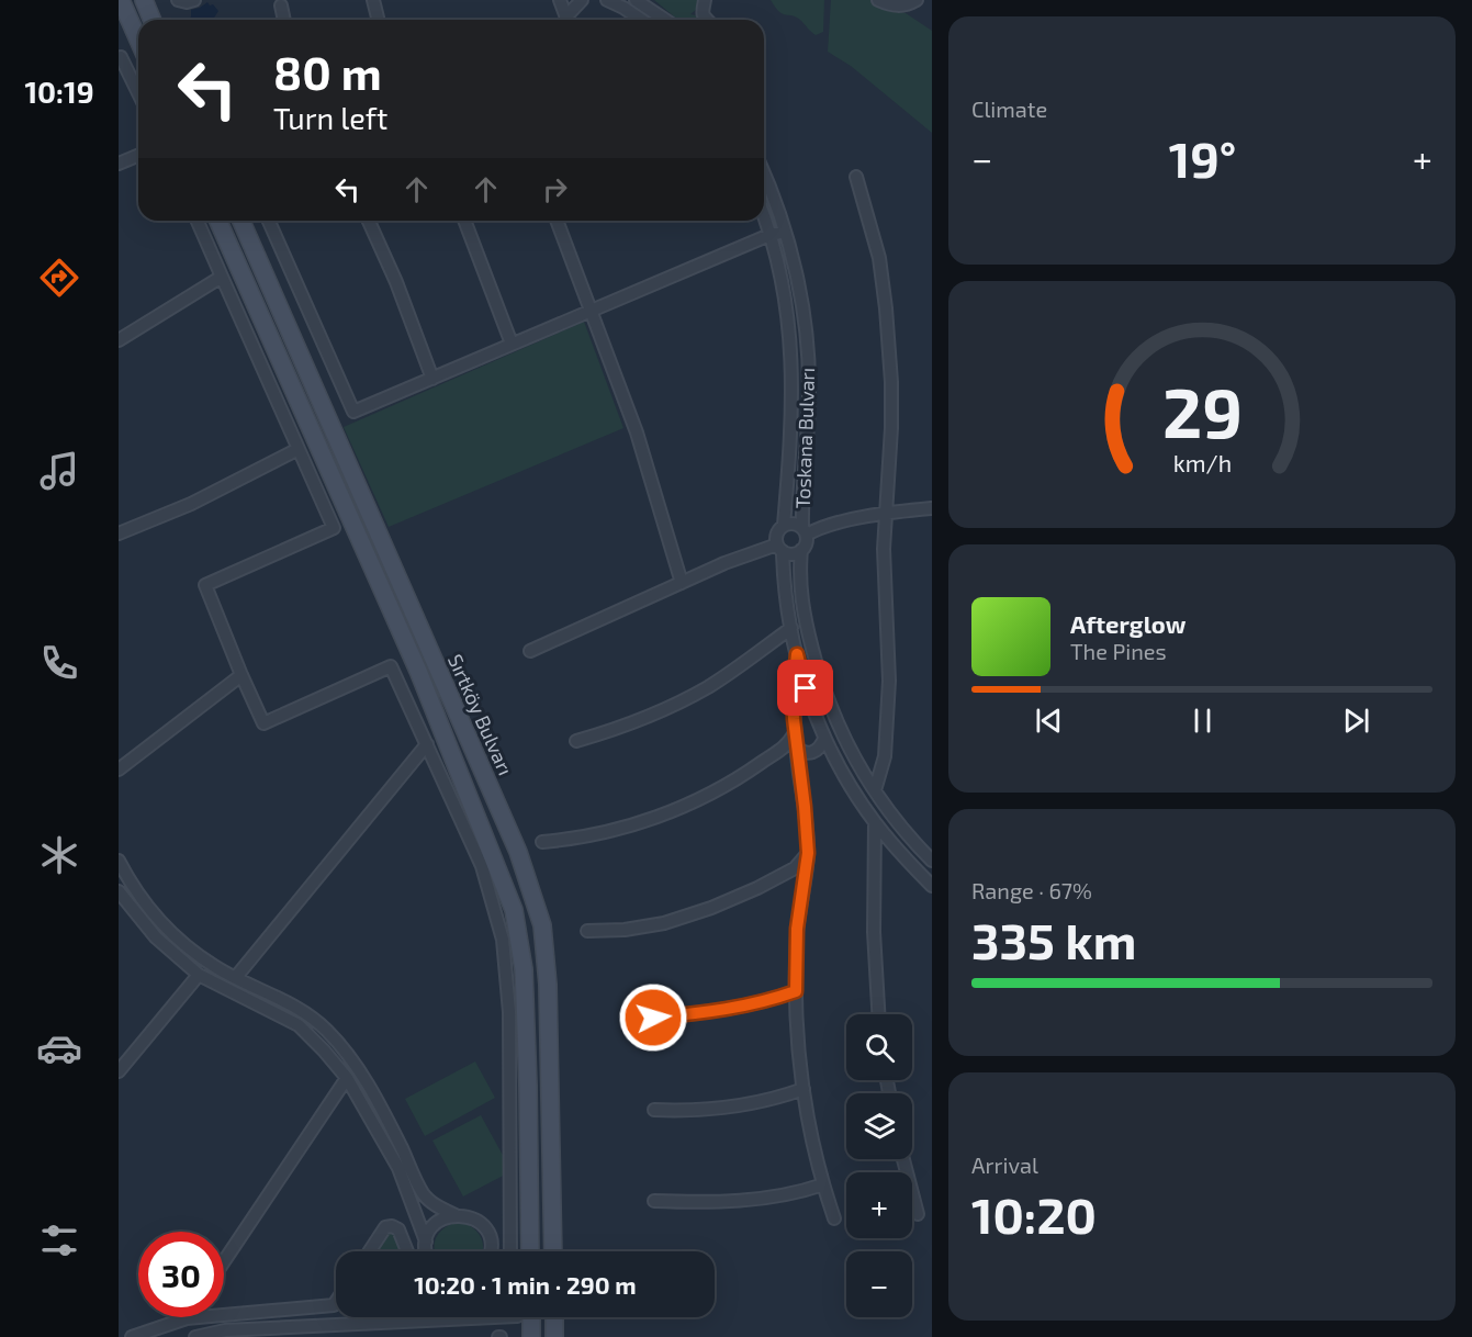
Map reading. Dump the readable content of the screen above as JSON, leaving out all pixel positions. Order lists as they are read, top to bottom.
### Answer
{
  "streets": {
    "main road": ["Sırtköy Bulvarı"],
    "street": ["Toskana Bulvarı"]
  },
  "page": {
    "tabs": "10:19",
    "tile": [
      "Climate",
      ["Range · 67%", "335 km"],
      ["Arrival", "10:20"]
    ],
    "turn": ["80 m", "Turn left"],
    "heat": ["−", "19°", "+"],
    "song": ["Afterglow", "The Pines"],
    "map_buttons": ["+", "−"],
    "limit": "30",
    "trip": "10:20 · 1 min · 290 m",
    "gauge": ["29", "km/h"]
  }
}
